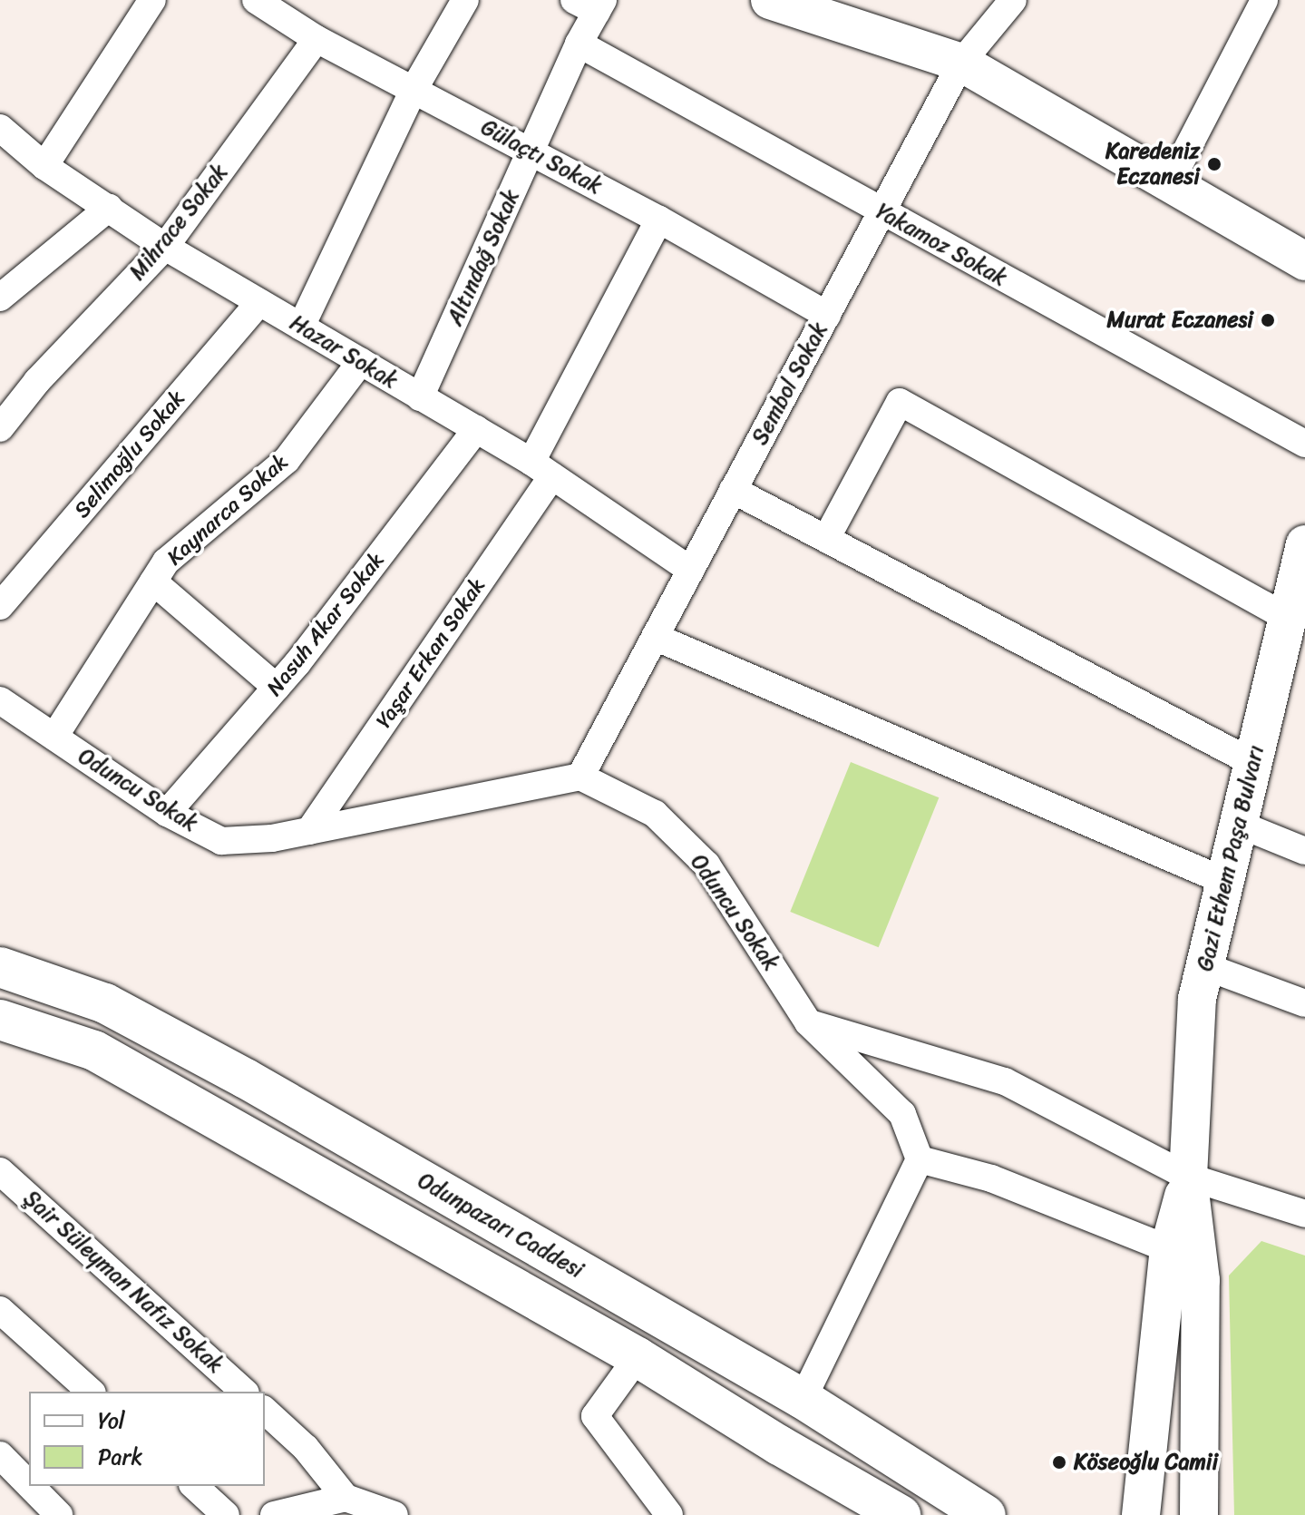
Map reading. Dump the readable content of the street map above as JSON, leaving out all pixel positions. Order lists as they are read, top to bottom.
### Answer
{
  "streets": {
    "main road": ["Gazi Ethem Paşa Bulvarı", "Odunpazarı Caddesi"],
    "street": [
      "Gülaçtı Sokak",
      "Mihrace Sokak",
      "Yakamoz Sokak",
      "Altındağ Sokak",
      "Hazar Sokak",
      "Sembol Sokak",
      "Selimoğlu Sokak",
      "Kaynarca Sokak",
      "Nasuh Akar Sokak",
      "Yaşar Erkan Sokak",
      "Oduncu Sokak",
      "Şair Süleyman Nafız Sokak"
    ]
  },
  "crossings": [
    ["Gülaçtı Sokak", "Mihrace Sokak"],
    ["Gülaçtı Sokak", "Altındağ Sokak"],
    ["Gülaçtı Sokak", "Sembol Sokak"],
    ["Gülaçtı Sokak", "Yaşar Erkan Sokak"],
    ["Mihrace Sokak", "Hazar Sokak"],
    ["Yakamoz Sokak", "Altındağ Sokak"],
    ["Yakamoz Sokak", "Sembol Sokak"],
    ["Altındağ Sokak", "Hazar Sokak"],
    ["Hazar Sokak", "Sembol Sokak"],
    ["Hazar Sokak", "Selimoğlu Sokak"],
    ["Hazar Sokak", "Kaynarca Sokak"],
    ["Hazar Sokak", "Nasuh Akar Sokak"],
    ["Hazar Sokak", "Yaşar Erkan Sokak"],
    ["Sembol Sokak", "Oduncu Sokak"],
    ["Kaynarca Sokak", "Oduncu Sokak"],
    ["Nasuh Akar Sokak", "Oduncu Sokak"],
    ["Yaşar Erkan Sokak", "Oduncu Sokak"]
  ],
  "places": ["Karedeniz Eczanesi", "Murat Eczanesi", "Köseoğlu Camii"],
  "legend": ["Yol", "Park"]
}
